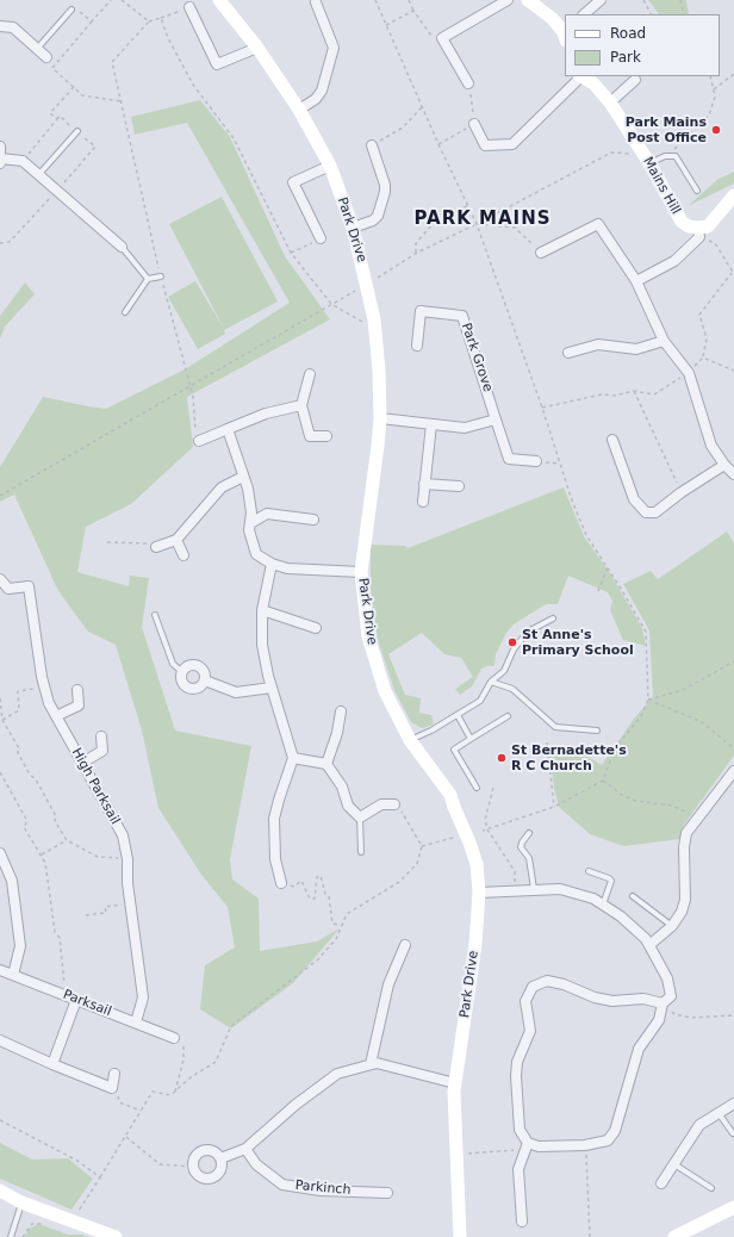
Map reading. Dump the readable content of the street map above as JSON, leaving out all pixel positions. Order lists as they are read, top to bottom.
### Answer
{
  "streets": {
    "street": [
      "Mains Hill",
      "Park Drive",
      "Park Grove",
      "High Parksail",
      "Parksail",
      "Parkinch"
    ]
  },
  "crossings": [
    ["High Parksail", "Parksail"]
  ],
  "districts": ["PARK MAINS"],
  "places": ["Park Mains Post Office", "St Anne's Primary School", "St Bernadette's R C Church"],
  "legend": ["Road", "Park"]
}
